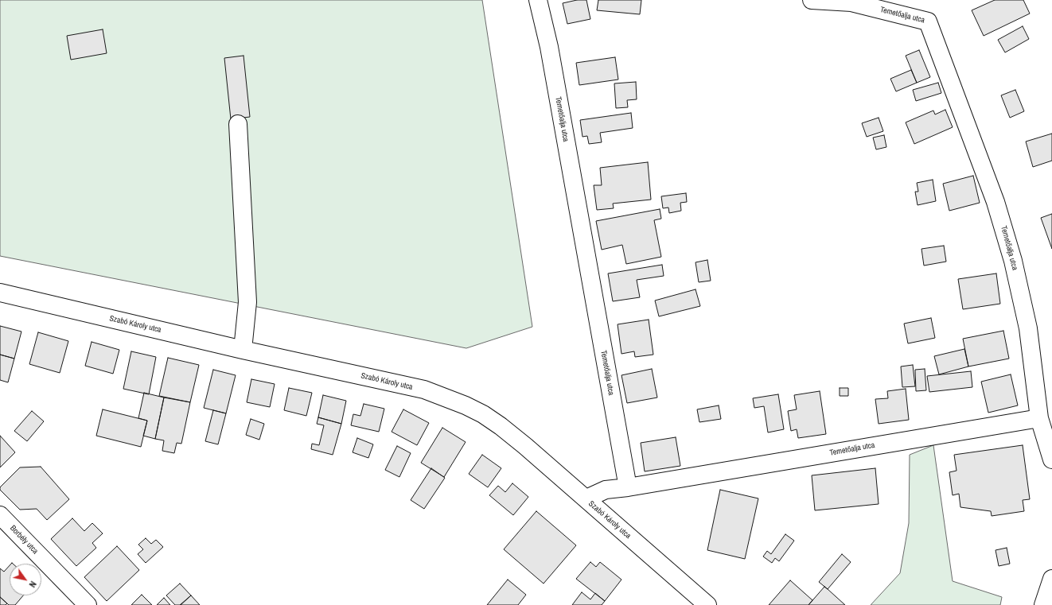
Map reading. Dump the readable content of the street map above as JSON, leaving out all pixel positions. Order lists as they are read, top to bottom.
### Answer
{
  "streets": {
    "street": ["Temetőalja utca", "Szabó Károly utca", "Borbély utca"]
  },
  "north": "bottom right"
}
